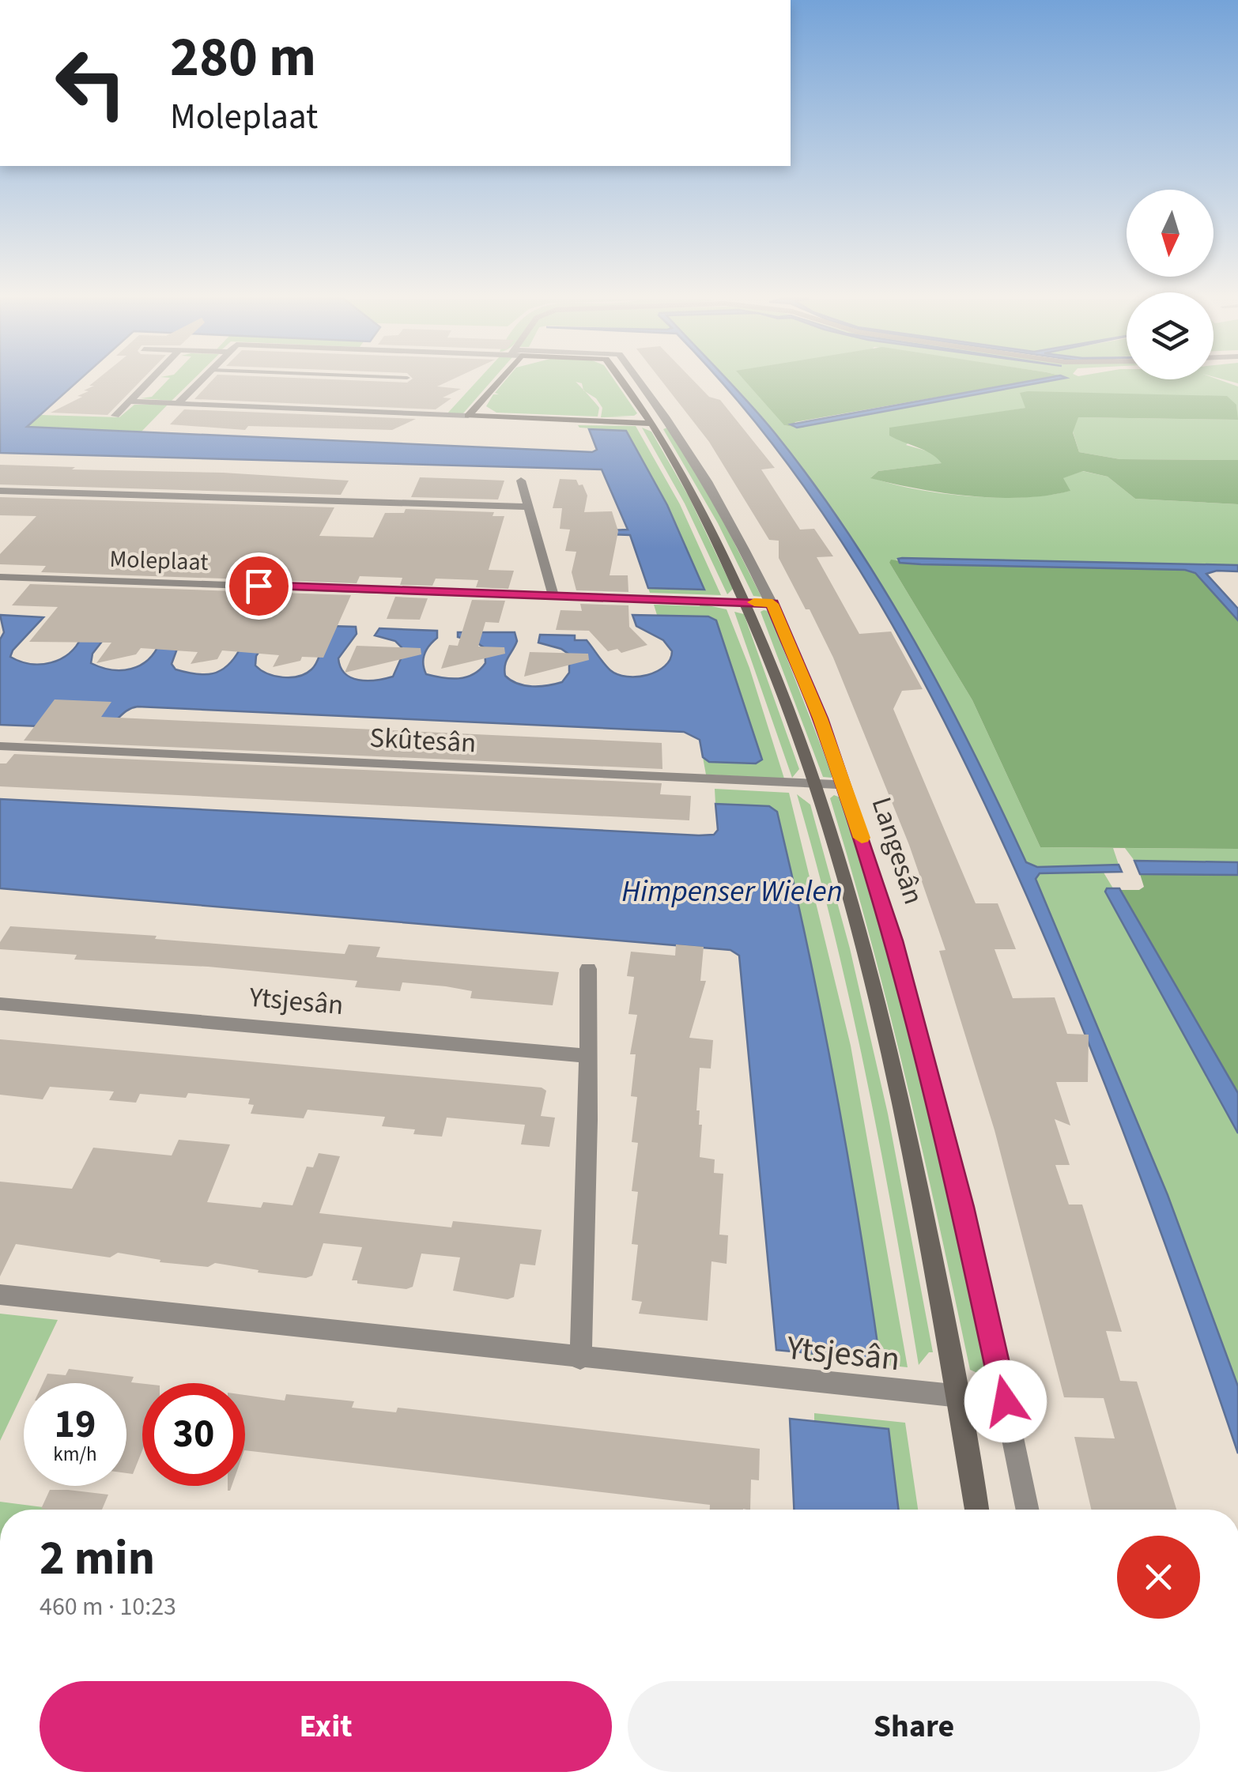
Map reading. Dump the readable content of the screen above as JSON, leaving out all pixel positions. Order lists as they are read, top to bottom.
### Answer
{
  "streets": {
    "street": [
      "Moleplaat",
      "Skûtesân",
      "Langesân",
      "Ytsjesân"
    ]
  },
  "crossings": [
    ["Moleplaat", "Langesân"],
    ["Skûtesân", "Langesân"],
    ["Langesân", "Ytsjesân"]
  ],
  "water": ["Himpenser Wielen"],
  "north": "bottom",
  "page": {
    "turn": ["280 m", "Moleplaat"],
    "speed": "19 km/h",
    "limit": "30",
    "heading": ["2 min", "460 m · 10:23"],
    "buttons": ["Exit", "Share"]
  }
}
